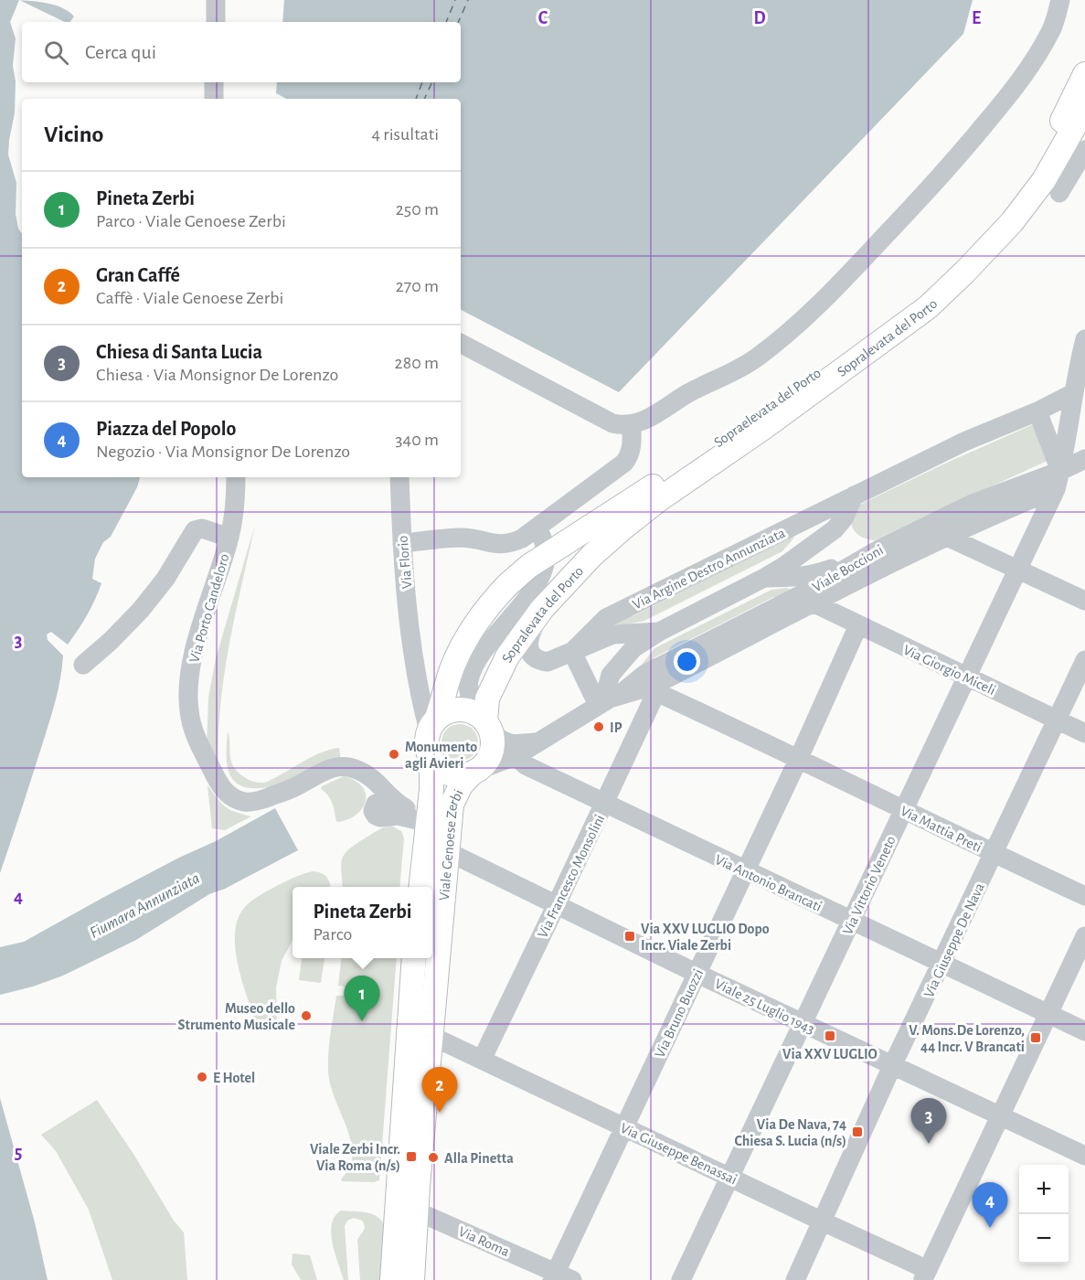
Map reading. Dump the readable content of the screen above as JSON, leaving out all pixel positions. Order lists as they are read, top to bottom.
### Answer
{
  "streets": {
    "main road": ["Sopralevata del Porto", "Sopraelevata del Porto", "Viale Genoese Zerbi"],
    "street": [
      "Via Florio",
      "Via Argine Destro Annunziata",
      "Viale Boccioni",
      "Via Porto Candeloro",
      "Via Giorgio Miceli",
      "Via Mattia Preti",
      "Via Francesco Monsolini",
      "Via Antonio Brancati",
      "Via Vittorio Veneto",
      "Via Giuseppe De Nava",
      "Viale 25 Luglio 1943",
      "Via Bruno Buozzi",
      "Via Giuseppe Benassai",
      "Via Roma"
    ]
  },
  "crossings": [
    ["Sopralevata del Porto", "Sopraelevata del Porto"],
    ["Sopralevata del Porto", "Via Florio"],
    ["Sopralevata del Porto", "Via Argine Destro Annunziata"],
    ["Sopralevata del Porto", "Viale Boccioni"],
    ["Sopralevata del Porto", "Viale Genoese Zerbi"],
    ["Sopraelevata del Porto", "Via Florio"],
    ["Sopraelevata del Porto", "Viale Boccioni"],
    ["Sopraelevata del Porto", "Viale Genoese Zerbi"],
    ["Via Florio", "Viale Boccioni"],
    ["Via Florio", "Viale Genoese Zerbi"],
    ["Via Argine Destro Annunziata", "Viale Boccioni"],
    ["Via Argine Destro Annunziata", "Via Vittorio Veneto"],
    ["Viale Boccioni", "Via Giorgio Miceli"],
    ["Viale Boccioni", "Via Mattia Preti"],
    ["Viale Boccioni", "Viale Genoese Zerbi"],
    ["Viale Boccioni", "Via Francesco Monsolini"],
    ["Viale Boccioni", "Via Antonio Brancati"],
    ["Viale Boccioni", "Via Vittorio Veneto"],
    ["Via Giorgio Miceli", "Via Vittorio Veneto"],
    ["Via Giorgio Miceli", "Via Giuseppe De Nava"],
    ["Via Giorgio Miceli", "Via Bruno Buozzi"],
    ["Via Mattia Preti", "Via Francesco Monsolini"],
    ["Via Mattia Preti", "Via Vittorio Veneto"],
    ["Via Mattia Preti", "Via Giuseppe De Nava"],
    ["Via Mattia Preti", "Via Bruno Buozzi"],
    ["Viale Genoese Zerbi", "Viale 25 Luglio 1943"],
    ["Viale Genoese Zerbi", "Via Giuseppe Benassai"],
    ["Viale Genoese Zerbi", "Via Roma"],
    ["Via Francesco Monsolini", "Via Antonio Brancati"],
    ["Via Francesco Monsolini", "Viale 25 Luglio 1943"],
    ["Via Francesco Monsolini", "Via Giuseppe Benassai"],
    ["Via Antonio Brancati", "Via Vittorio Veneto"],
    ["Via Antonio Brancati", "Via Giuseppe De Nava"],
    ["Via Antonio Brancati", "Via Bruno Buozzi"],
    ["Via Vittorio Veneto", "Viale 25 Luglio 1943"],
    ["Via Vittorio Veneto", "Via Giuseppe Benassai"],
    ["Via Giuseppe De Nava", "Viale 25 Luglio 1943"],
    ["Via Giuseppe De Nava", "Via Giuseppe Benassai"],
    ["Viale 25 Luglio 1943", "Via Bruno Buozzi"],
    ["Via Bruno Buozzi", "Via Giuseppe Benassai"],
    ["Via Bruno Buozzi", "Via Roma"]
  ],
  "water": ["Fiumara Annunziata"],
  "places": {
    "other": [
      "IP",
      "Monumento agli Avieri",
      "Museo dello Strumento Musicale",
      "E Hotel",
      "Alla Pinetta"
    ],
    "transit": [
      "Via XXV LUGLIO Dopo Incr. Viale Zerbi",
      "Via XXV LUGLIO",
      "V. Mons.De Lorenzo, 44 Incr. V Brancati",
      "Via De Nava, 74 Chiesa S. Lucia (n/s)",
      "Viale Zerbi Incr. Via Roma (n/s)"
    ]
  },
  "page": {
    "search": "Cerca qui",
    "heading": ["Vicino", "4 risultati"],
    "list": [
      {
        "mark": "1",
        "name": "Pineta Zerbi",
        "note": "Parco · Viale Genoese Zerbi",
        "value": "250 m"
      },
      {
        "mark": "2",
        "name": "Gran Caffé",
        "note": "Caffè · Viale Genoese Zerbi",
        "value": "270 m"
      },
      {
        "mark": "3",
        "name": "Chiesa di Santa Lucia",
        "note": "Chiesa · Via Monsignor De Lorenzo",
        "value": "280 m"
      },
      {
        "mark": "4",
        "name": "Piazza del Popolo",
        "note": "Negozio · Via Monsignor De Lorenzo",
        "value": "340 m"
      }
    ],
    "popup": ["Pineta Zerbi", "Parco"],
    "pins": [
      "1",
      "2",
      "3",
      "4"
    ],
    "map_buttons": ["+", "−"]
  },
  "grid": {
    "columns": ["C", "D", "E"],
    "rows": ["3", "4", "5"]
  }
}
